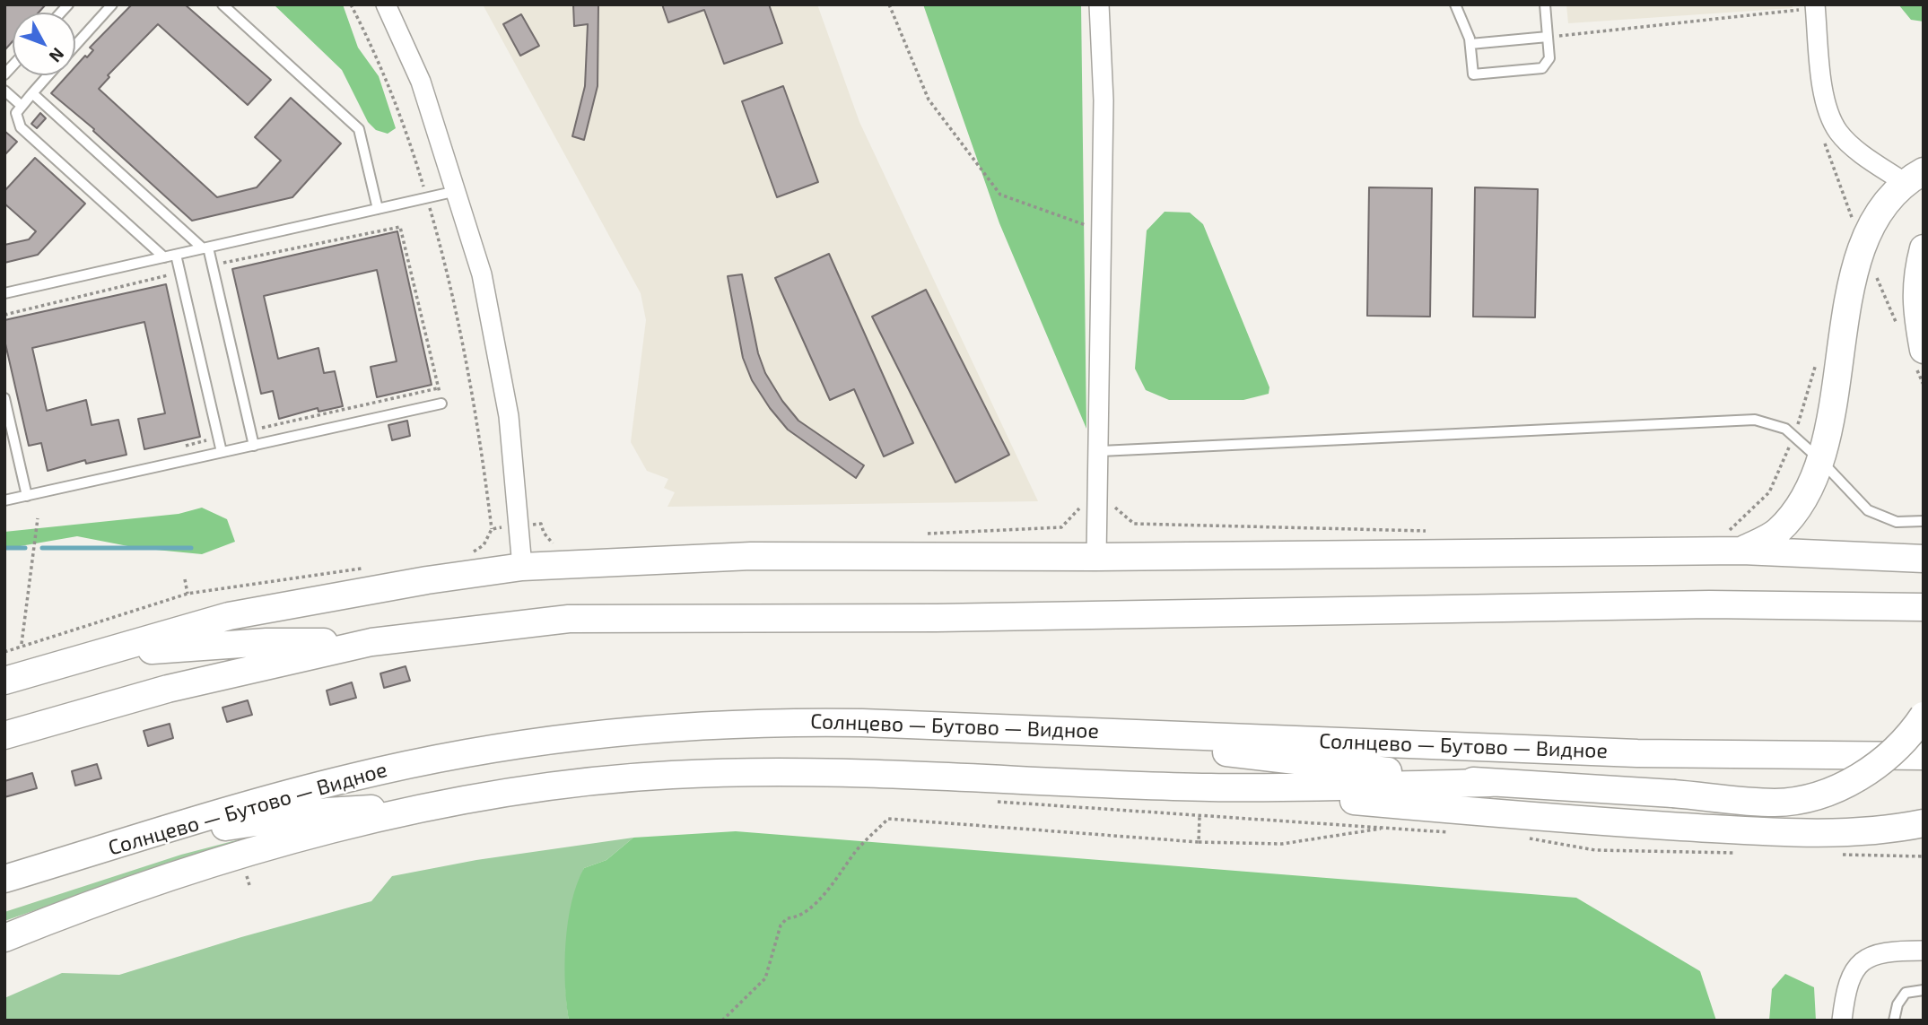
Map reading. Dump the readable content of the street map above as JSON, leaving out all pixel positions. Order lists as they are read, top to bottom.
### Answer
{
  "streets": {
    "main road": ["Солнцево — Бутово — Видное"]
  },
  "north": "bottom right"
}
